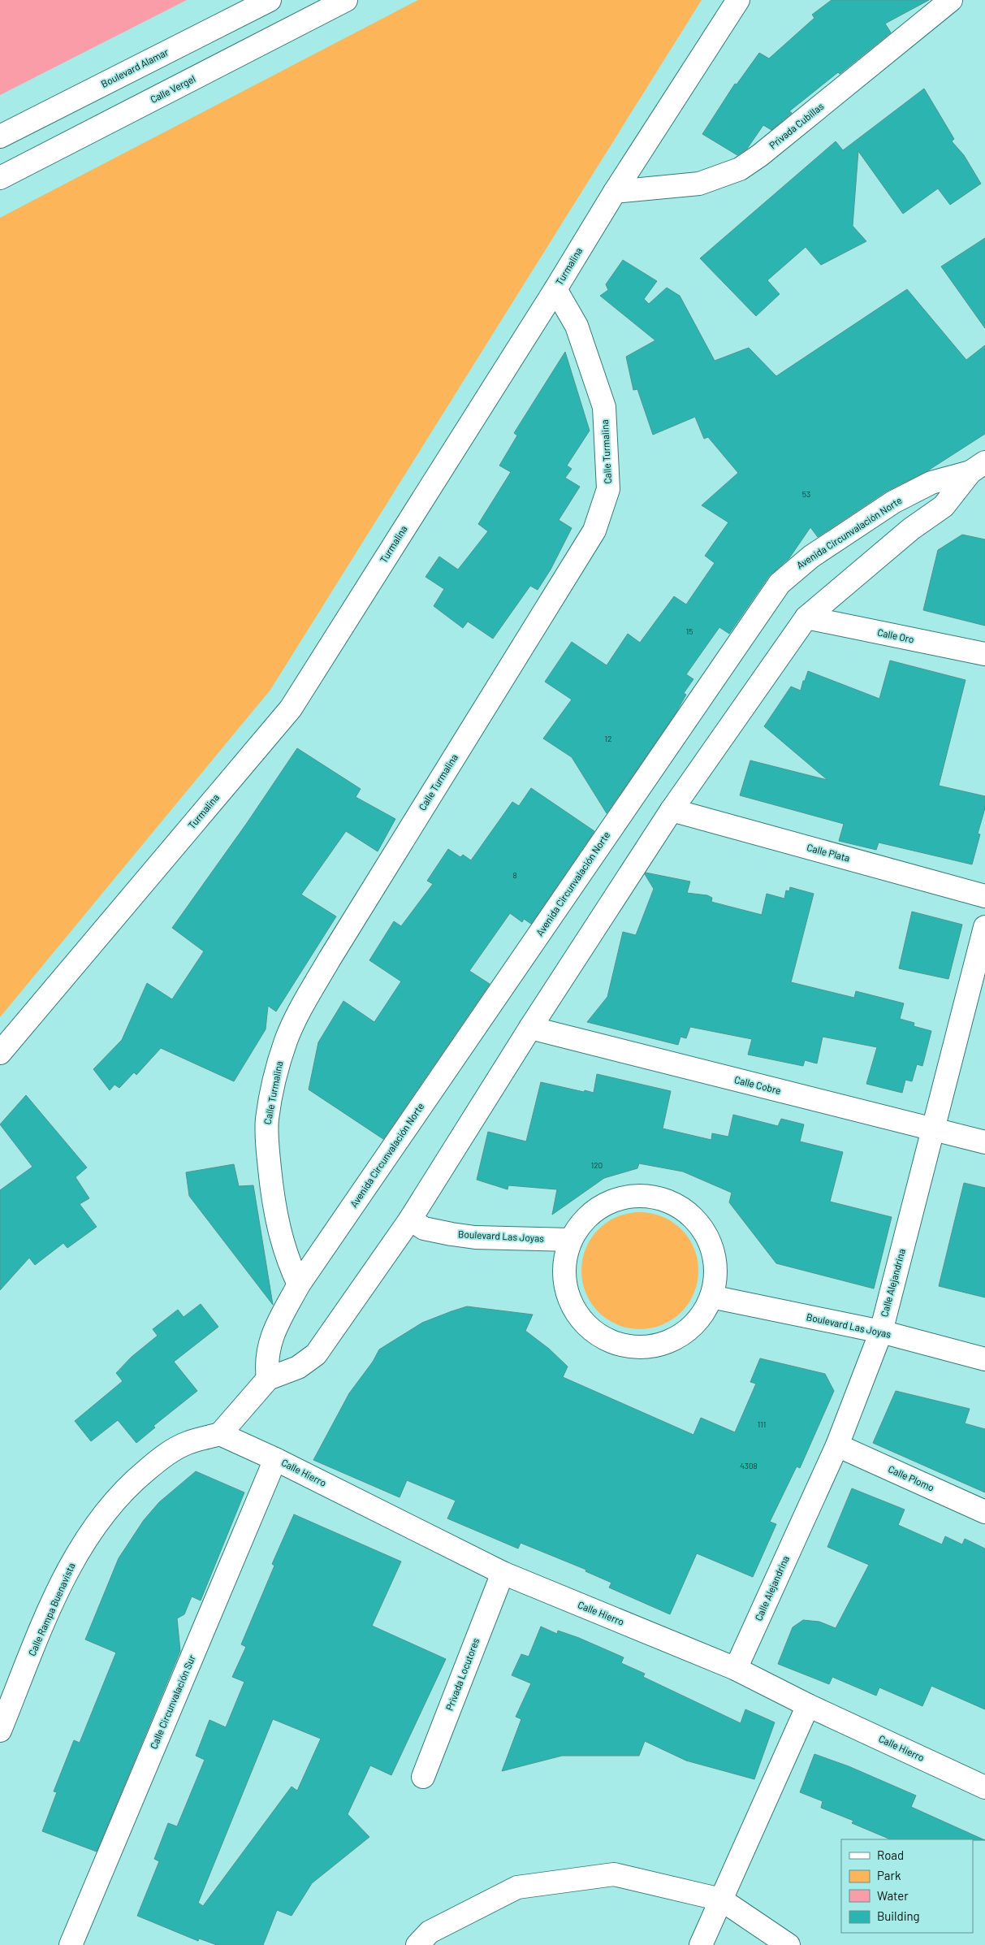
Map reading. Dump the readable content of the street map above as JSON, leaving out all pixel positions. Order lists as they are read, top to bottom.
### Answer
{
  "streets": {
    "main road": [
      "Boulevard Alamar",
      "Calle Vergel",
      "Privada Cubillas",
      "Turmalina",
      "Calle Turmalina",
      "Avenida Circunvalación Norte",
      "Calle Oro",
      "Calle Plata",
      "Calle Cobre",
      "Boulevard Las Joyas",
      "Calle Alejandrina",
      "Calle Hierro",
      "Calle Plomo",
      "Calle Rampa Buenavista",
      "Privada Locutores",
      "Calle Circunvalación Sur"
    ]
  },
  "crossings": [
    ["Privada Cubillas", "Turmalina"],
    ["Turmalina", "Calle Turmalina"],
    ["Calle Turmalina", "Avenida Circunvalación Norte"],
    ["Avenida Circunvalación Norte", "Calle Oro"],
    ["Avenida Circunvalación Norte", "Calle Plata"],
    ["Avenida Circunvalación Norte", "Calle Cobre"],
    ["Avenida Circunvalación Norte", "Boulevard Las Joyas"],
    ["Avenida Circunvalación Norte", "Calle Hierro"],
    ["Avenida Circunvalación Norte", "Calle Rampa Buenavista"],
    ["Calle Cobre", "Calle Alejandrina"],
    ["Boulevard Las Joyas", "Calle Alejandrina"],
    ["Calle Alejandrina", "Calle Hierro"],
    ["Calle Alejandrina", "Calle Plomo"],
    ["Calle Hierro", "Calle Rampa Buenavista"],
    ["Calle Hierro", "Privada Locutores"],
    ["Calle Hierro", "Calle Circunvalación Sur"]
  ],
  "house_numbers": [
    "53",
    "15",
    "12",
    "8",
    "120",
    "111",
    "4308"
  ],
  "legend": [
    "Road",
    "Park",
    "Water",
    "Building"
  ]
}
